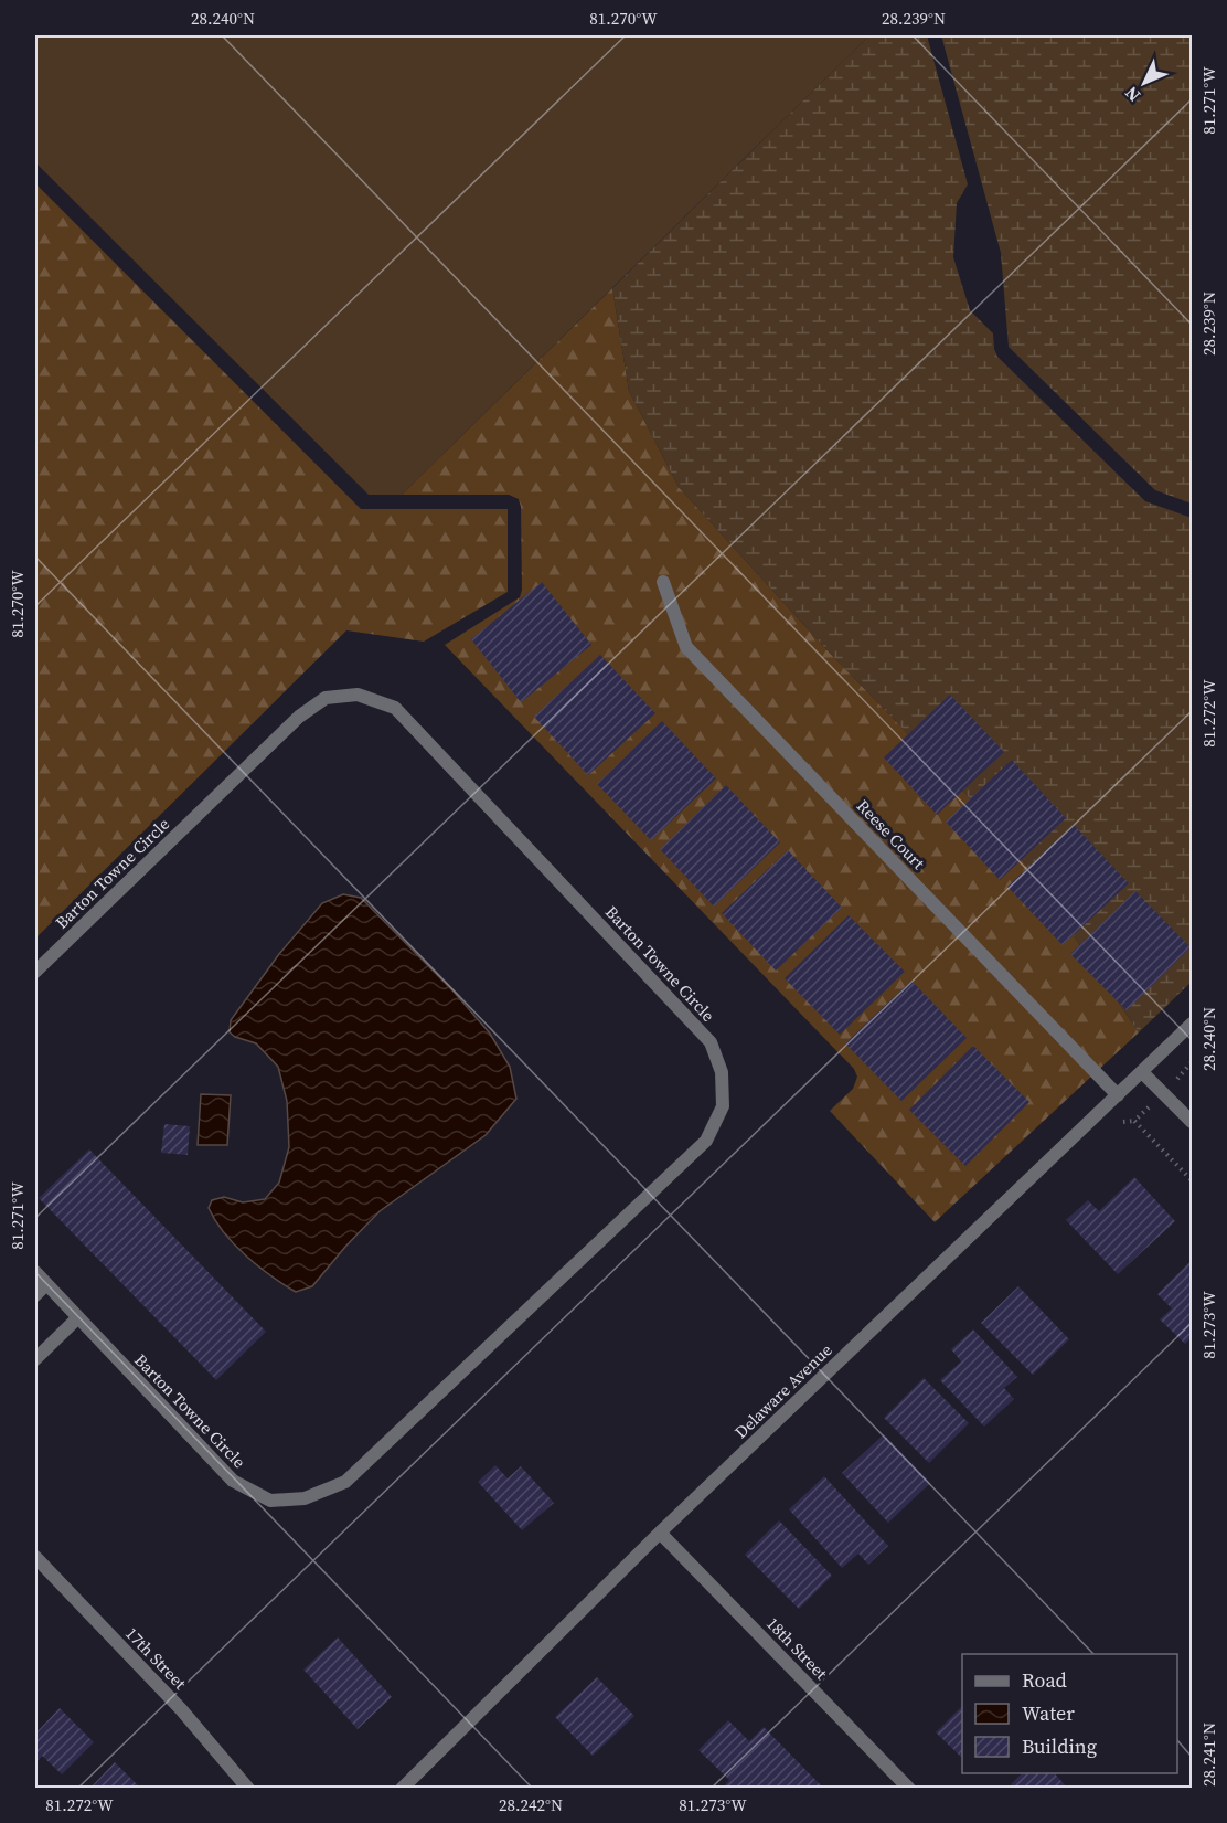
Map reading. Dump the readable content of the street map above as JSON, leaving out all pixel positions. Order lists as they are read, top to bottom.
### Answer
{
  "streets": {
    "street": [
      "Reese Court",
      "Barton Towne Circle",
      "Delaware Avenue",
      "18th Street",
      "17th Street"
    ]
  },
  "crossings": [
    ["Reese Court", "Delaware Avenue"],
    ["Delaware Avenue", "18th Street"]
  ],
  "legend": ["Road", "Water", "Building"],
  "north": "bottom left",
  "coordinates": [
    "28.240°N",
    "81.270°W",
    "28.239°N",
    "81.271°W",
    "81.272°W",
    "81.273°W",
    "28.241°N",
    "28.242°N"
  ]
}
